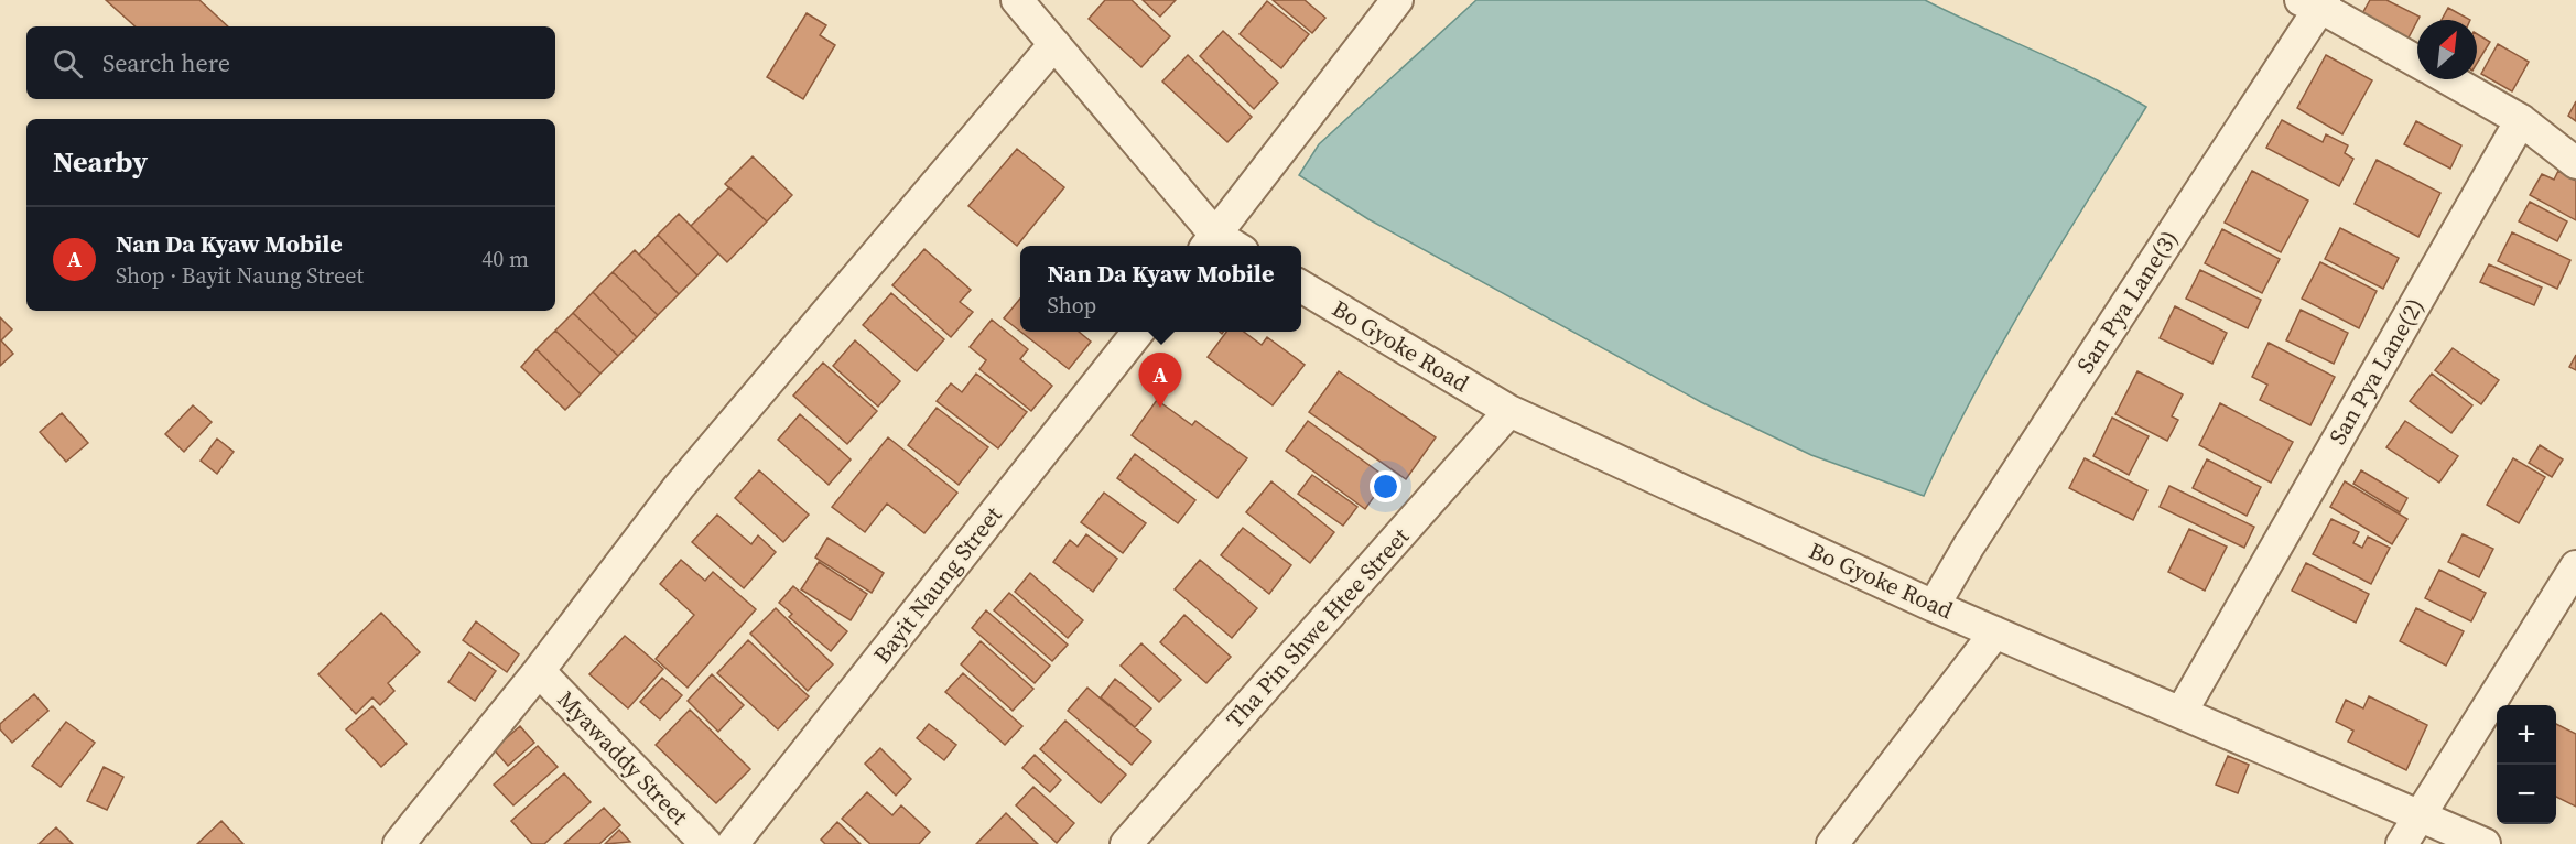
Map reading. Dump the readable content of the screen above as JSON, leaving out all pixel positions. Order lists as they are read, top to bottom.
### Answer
{
  "streets": {
    "street": [
      "San Pya Lane(3)",
      "Bo Gyoke Road",
      "San Pya Lane(2)",
      "Bayit Naung Street",
      "Tha Pin Shwe Htee Street",
      "Myawaddy Street"
    ]
  },
  "crossings": [
    ["San Pya Lane(3)", "Bo Gyoke Road"],
    ["Bo Gyoke Road", "San Pya Lane(2)"],
    ["Bo Gyoke Road", "Tha Pin Shwe Htee Street"]
  ],
  "north": "top right",
  "page": {
    "search": "Search here",
    "heading": "Nearby",
    "list": [
      {
        "mark": "A",
        "name": "Nan Da Kyaw Mobile",
        "note": "Shop · Bayit Naung Street",
        "value": "40 m"
      }
    ],
    "popup": ["Nan Da Kyaw Mobile", "Shop"],
    "pins": "A",
    "map_buttons": ["+", "−"]
  }
}
